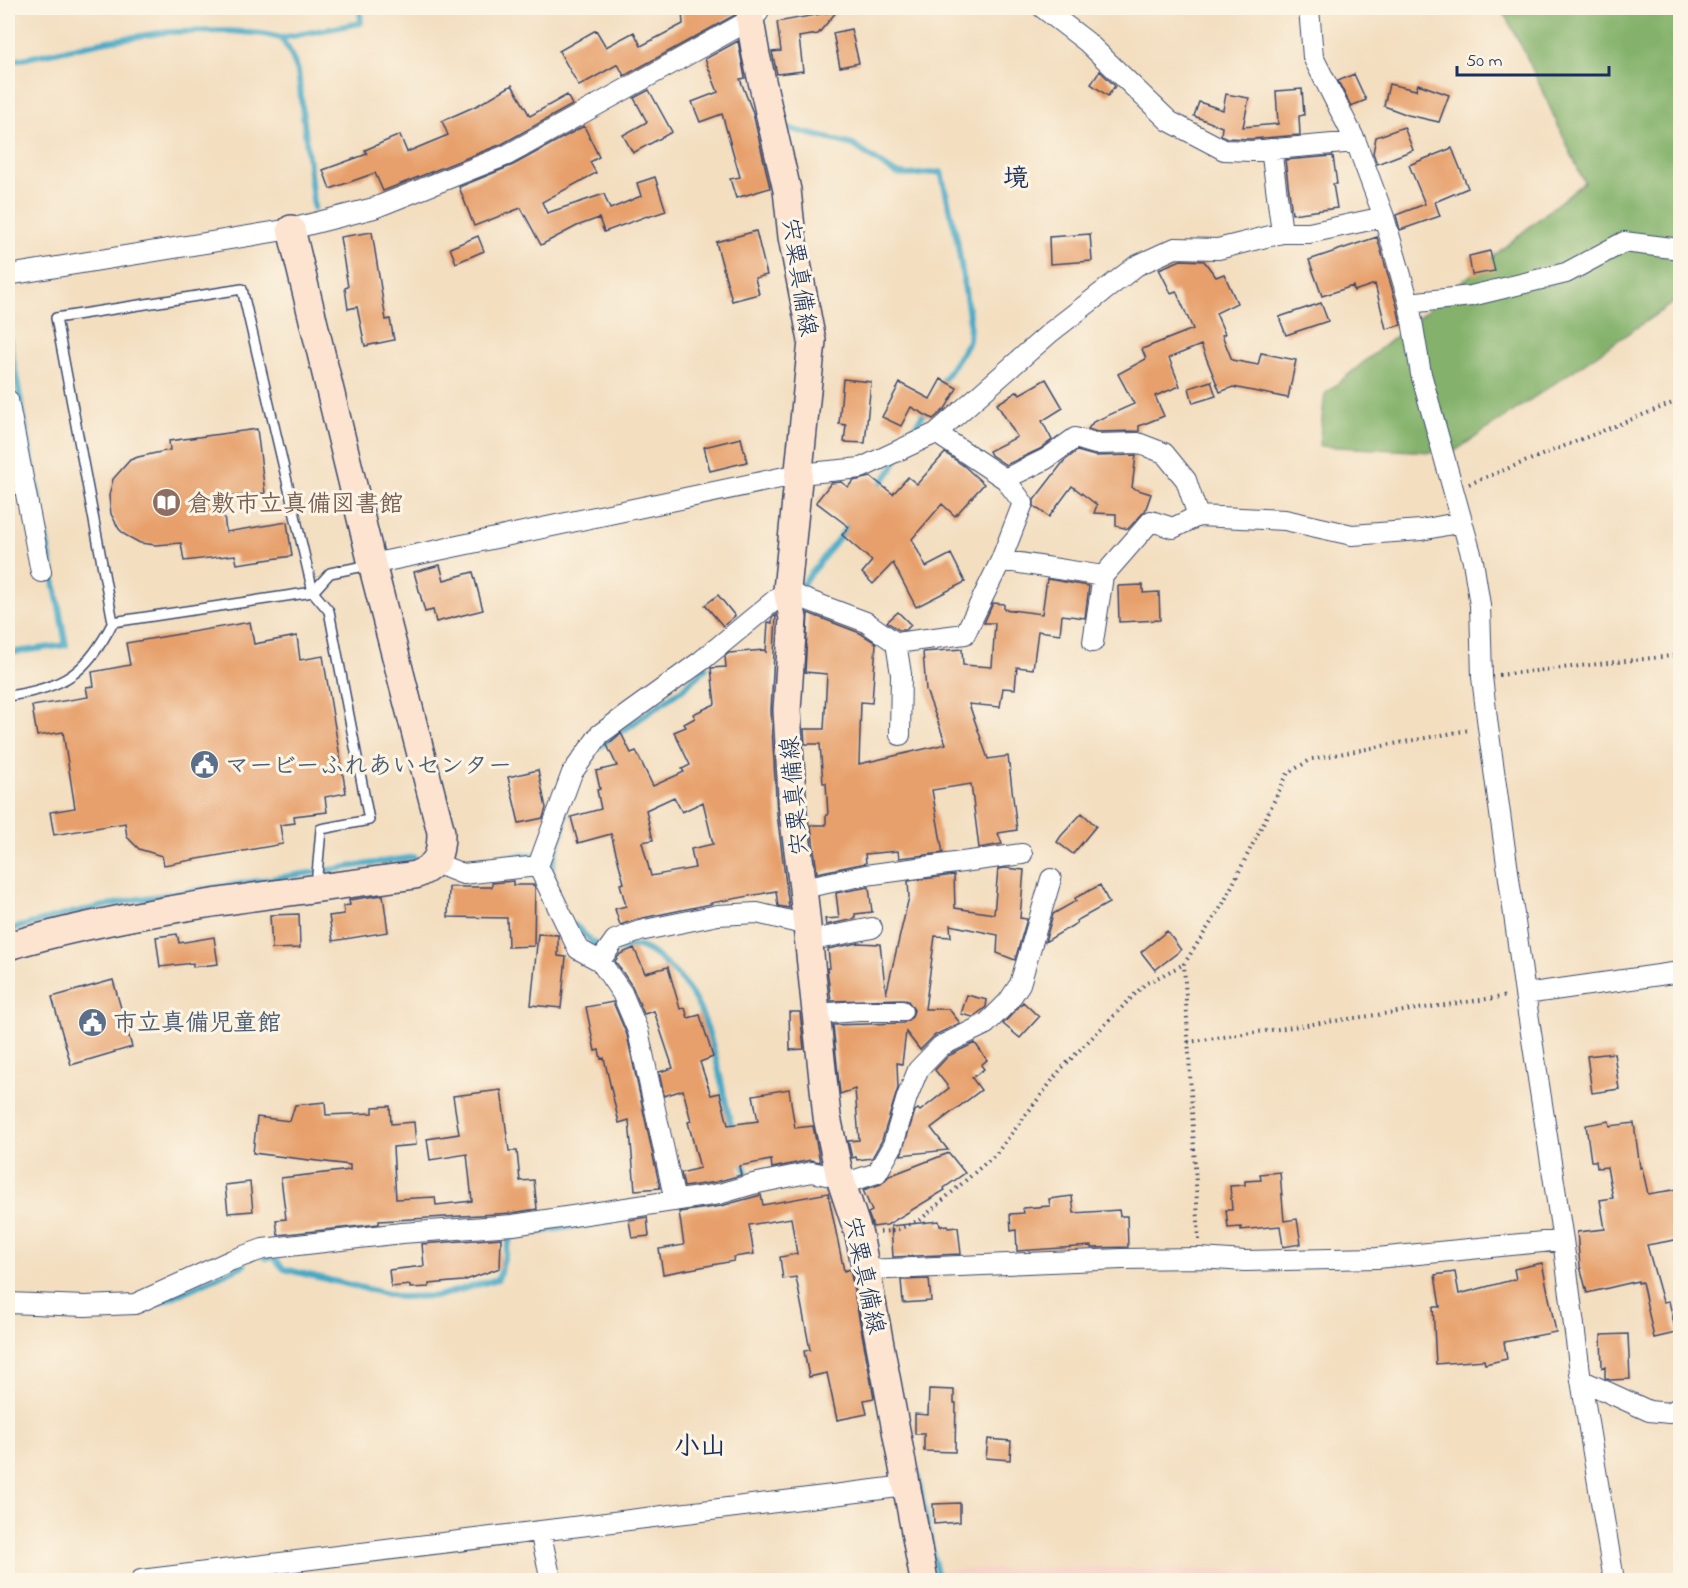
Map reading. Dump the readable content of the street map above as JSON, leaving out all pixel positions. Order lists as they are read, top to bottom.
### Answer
{
  "streets": {
    "main road": ["宍粟真備線"]
  },
  "districts": ["境", "小山"],
  "places": {
    "library": ["倉敷市立真備図書館"],
    "public building": ["マービーふれあいセンター", "市立真備児童館"]
  },
  "scale_bar": "50 m"
}
